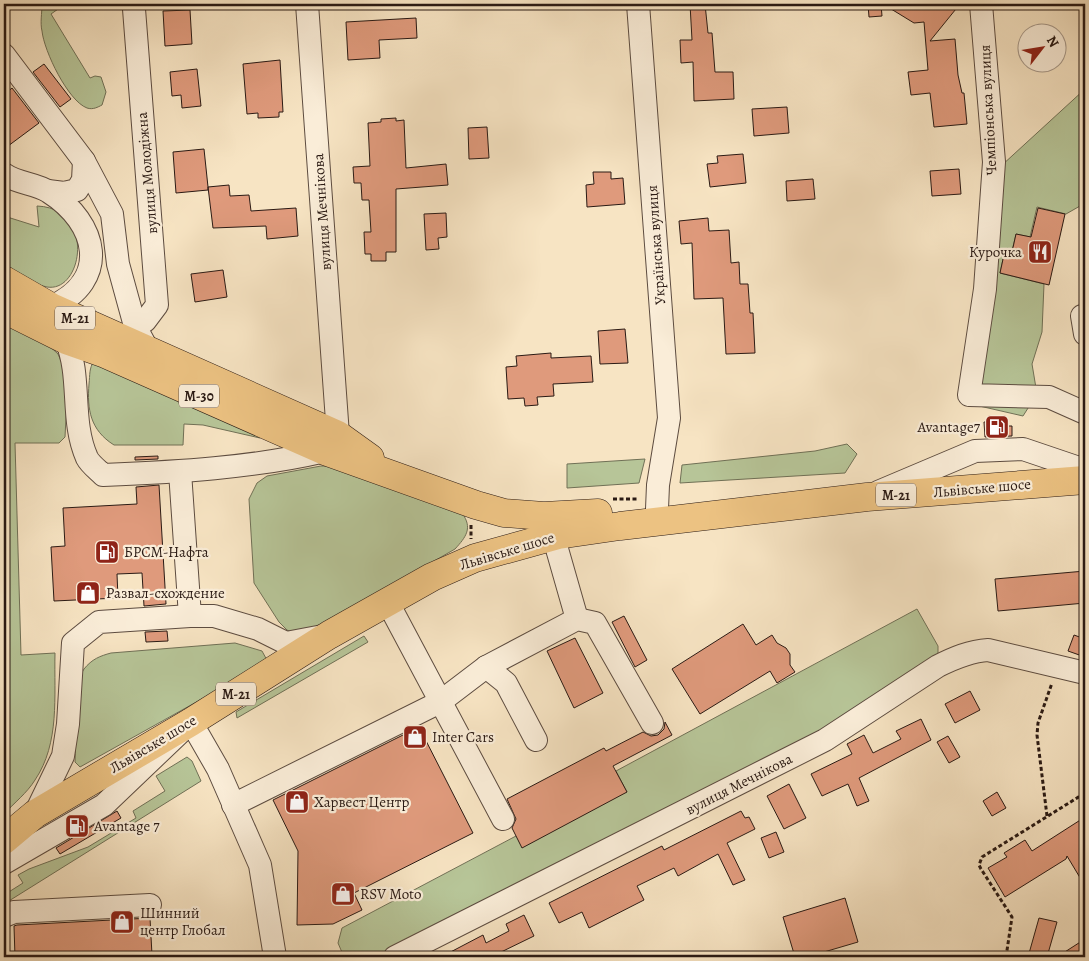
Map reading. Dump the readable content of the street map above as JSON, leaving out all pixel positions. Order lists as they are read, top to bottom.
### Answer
{
  "streets": {
    "highway": ["М-21", "М-30", "Львівське шосе"],
    "street": [
      "Чемпіонська вулиця",
      "вулиця Молодіжна",
      "вулиця Мечнікова",
      "Українська вулиця"
    ]
  },
  "crossings": [
    ["вулиця Мечнікова", "М-21"],
    ["вулиця Мечнікова", "М-30"],
    ["Українська вулиця", "М-21"],
    ["М-21", "М-30"],
    ["М-21", "Львівське шосе"]
  ],
  "places": {
    "restaurant": ["Курочка"],
    "fuel station": ["Avantage7", "БРСМ-Нафта", "Avantage 7"],
    "shop": [
      "Развал-схождение",
      "Inter Cars",
      "Харвест Центр",
      "RSV Moto",
      "Шинний центр Глобал"
    ]
  },
  "north": "top right"
}
